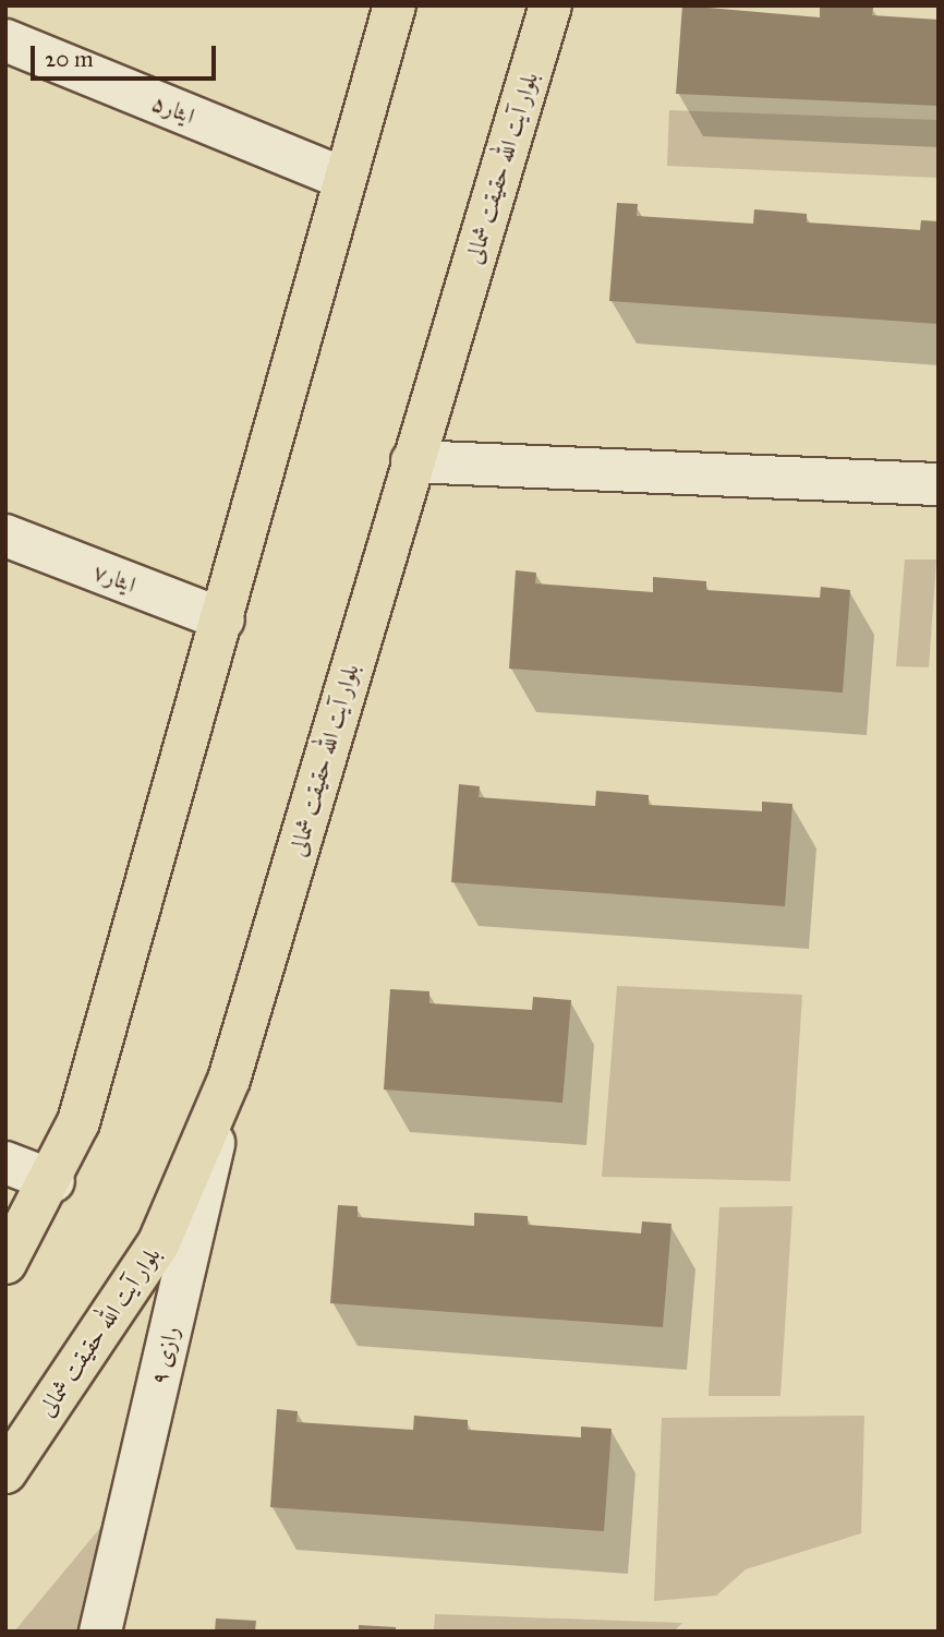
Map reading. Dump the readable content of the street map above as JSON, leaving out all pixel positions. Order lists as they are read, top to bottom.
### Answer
{
  "streets": {
    "main road": ["بلوار آیت الله حقیقت شمالی"],
    "street": ["ایثار۵", "ایثار۷", "رازی ۹"]
  },
  "crossings": [
    ["بلوار آیت الله حقیقت شمالی", "رازی ۹"]
  ],
  "scale_bar": "20 m"
}
